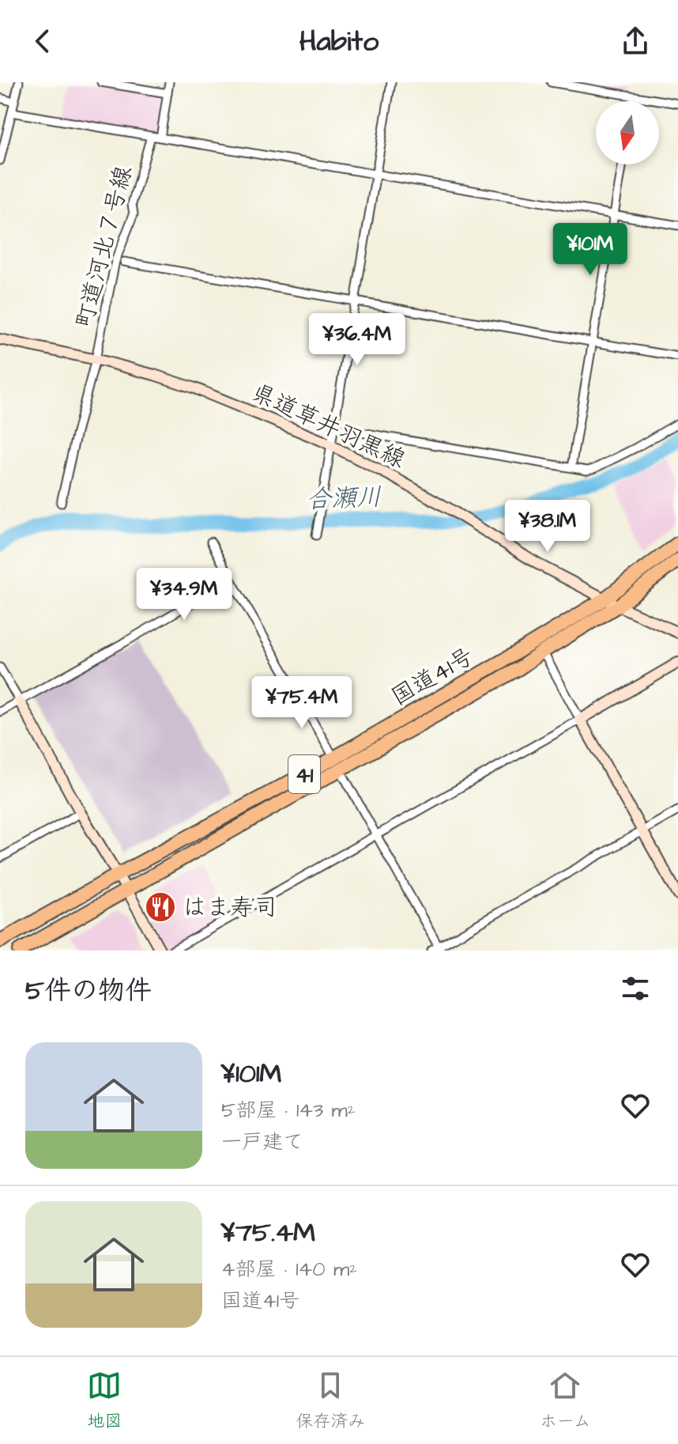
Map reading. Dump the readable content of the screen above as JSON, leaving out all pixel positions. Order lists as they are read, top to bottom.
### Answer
{
  "streets": {
    "highway": ["国道41号", "41"],
    "main road": ["県道草井羽黒線"],
    "street": ["町道河北７号線"]
  },
  "crossings": [
    ["町道河北７号線", "県道草井羽黒線"],
    ["県道草井羽黒線", "国道41号"]
  ],
  "water": ["合瀬川"],
  "places": {
    "restaurant": ["はま寿司"]
  },
  "north": "bottom",
  "page": {
    "header": "Habito",
    "price": [
      "¥101M",
      "¥36.4M",
      "¥38.1M",
      "¥34.9M",
      "¥75.4M"
    ],
    "heading": "5件の物件",
    "list": [
      {
        "name": "¥101M",
        "note": "5部屋 · 143 m² · 一戸建て"
      },
      {
        "name": "¥75.4M",
        "note": "4部屋 · 140 m² · 国道41号"
      }
    ],
    "tabs": ["地図", "保存済み", "ホーム"]
  }
}
